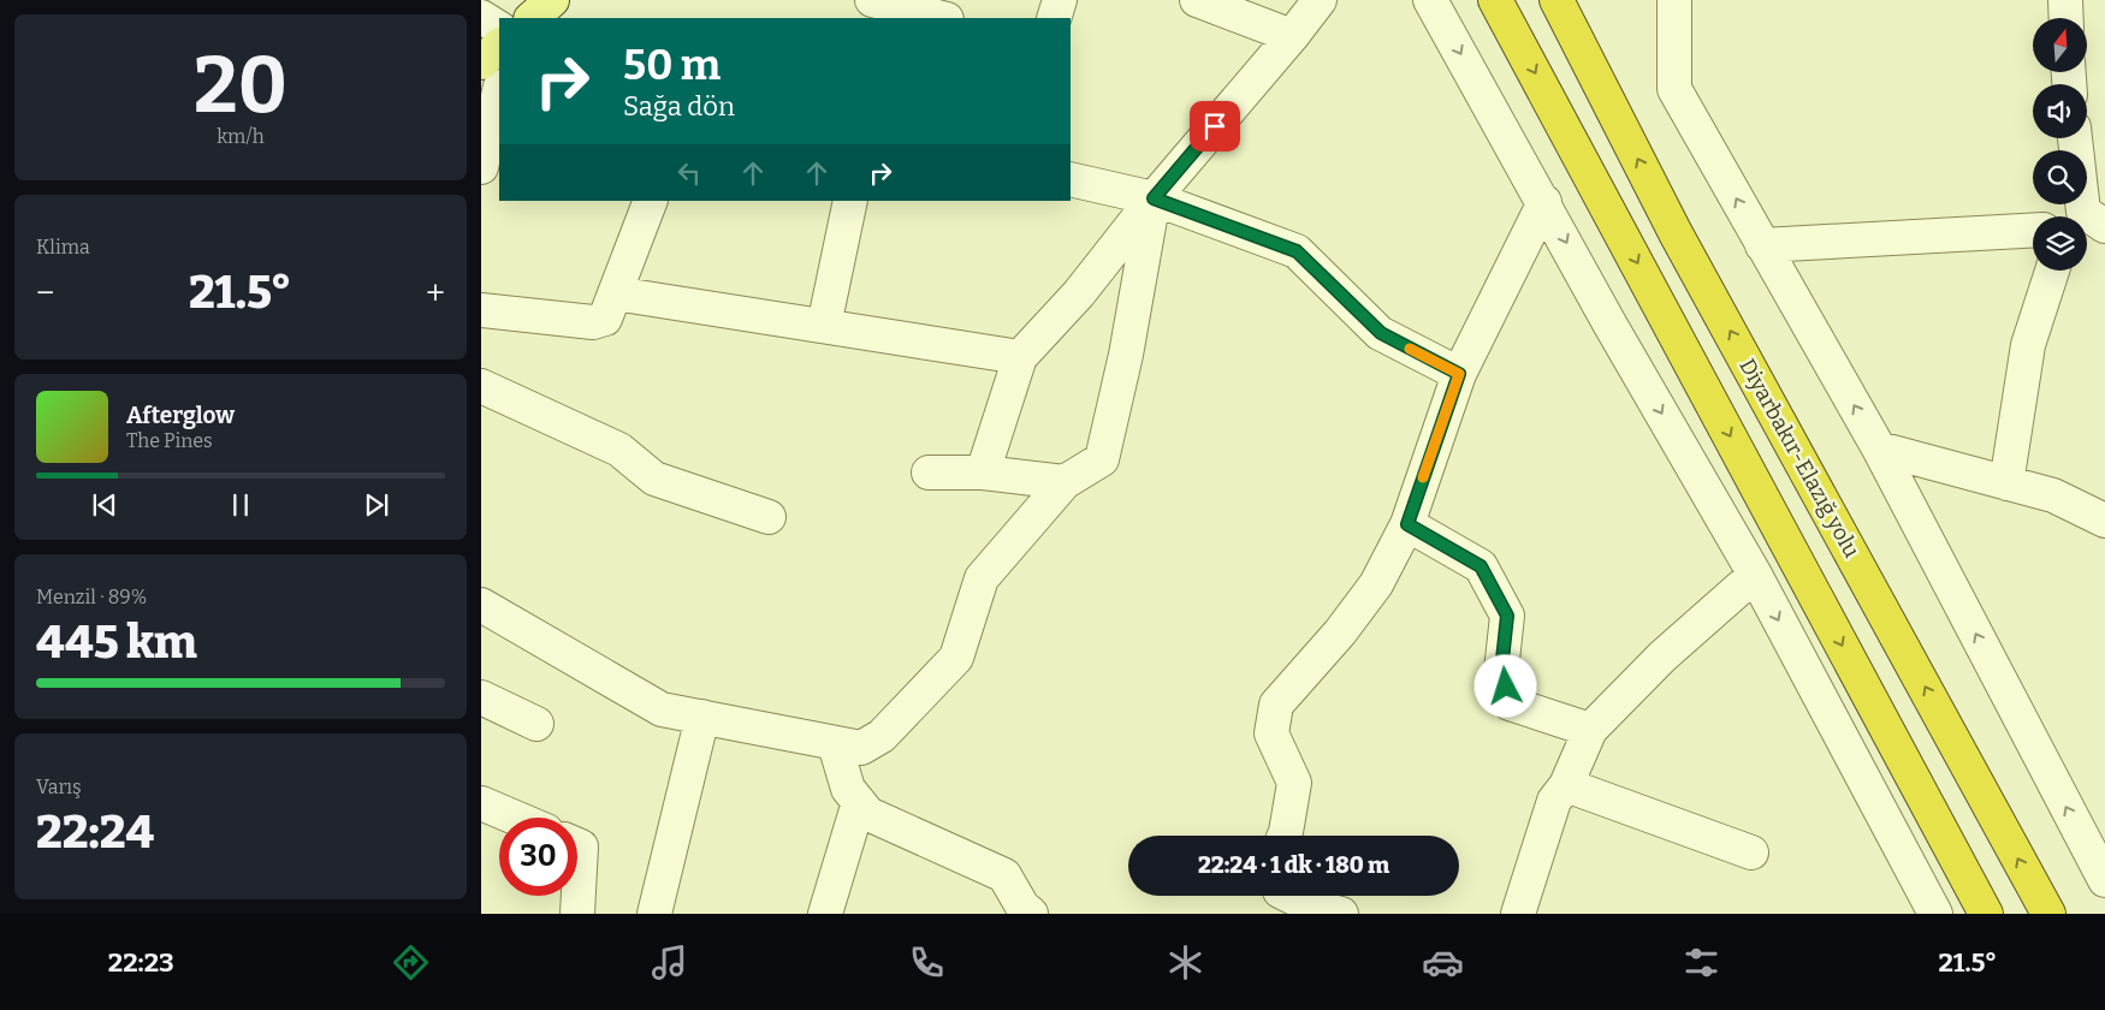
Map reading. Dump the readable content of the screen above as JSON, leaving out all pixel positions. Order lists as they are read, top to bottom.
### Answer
{
  "streets": {
    "highway": ["Diyarbakır-Elazığ yolu"]
  },
  "north": "top",
  "page": {
    "tile": [
      ["20", "km/h"],
      "Klima",
      ["Menzil · 89%", "445 km"],
      ["Varış", "22:24"]
    ],
    "turn": ["50 m", "Sağa dön"],
    "heat": ["−", "21.5°", "+"],
    "song": ["Afterglow", "The Pines"],
    "limit": "30",
    "trip": "22:24 · 1 dk · 180 m",
    "tabs": ["22:23", "21.5°"]
  }
}
